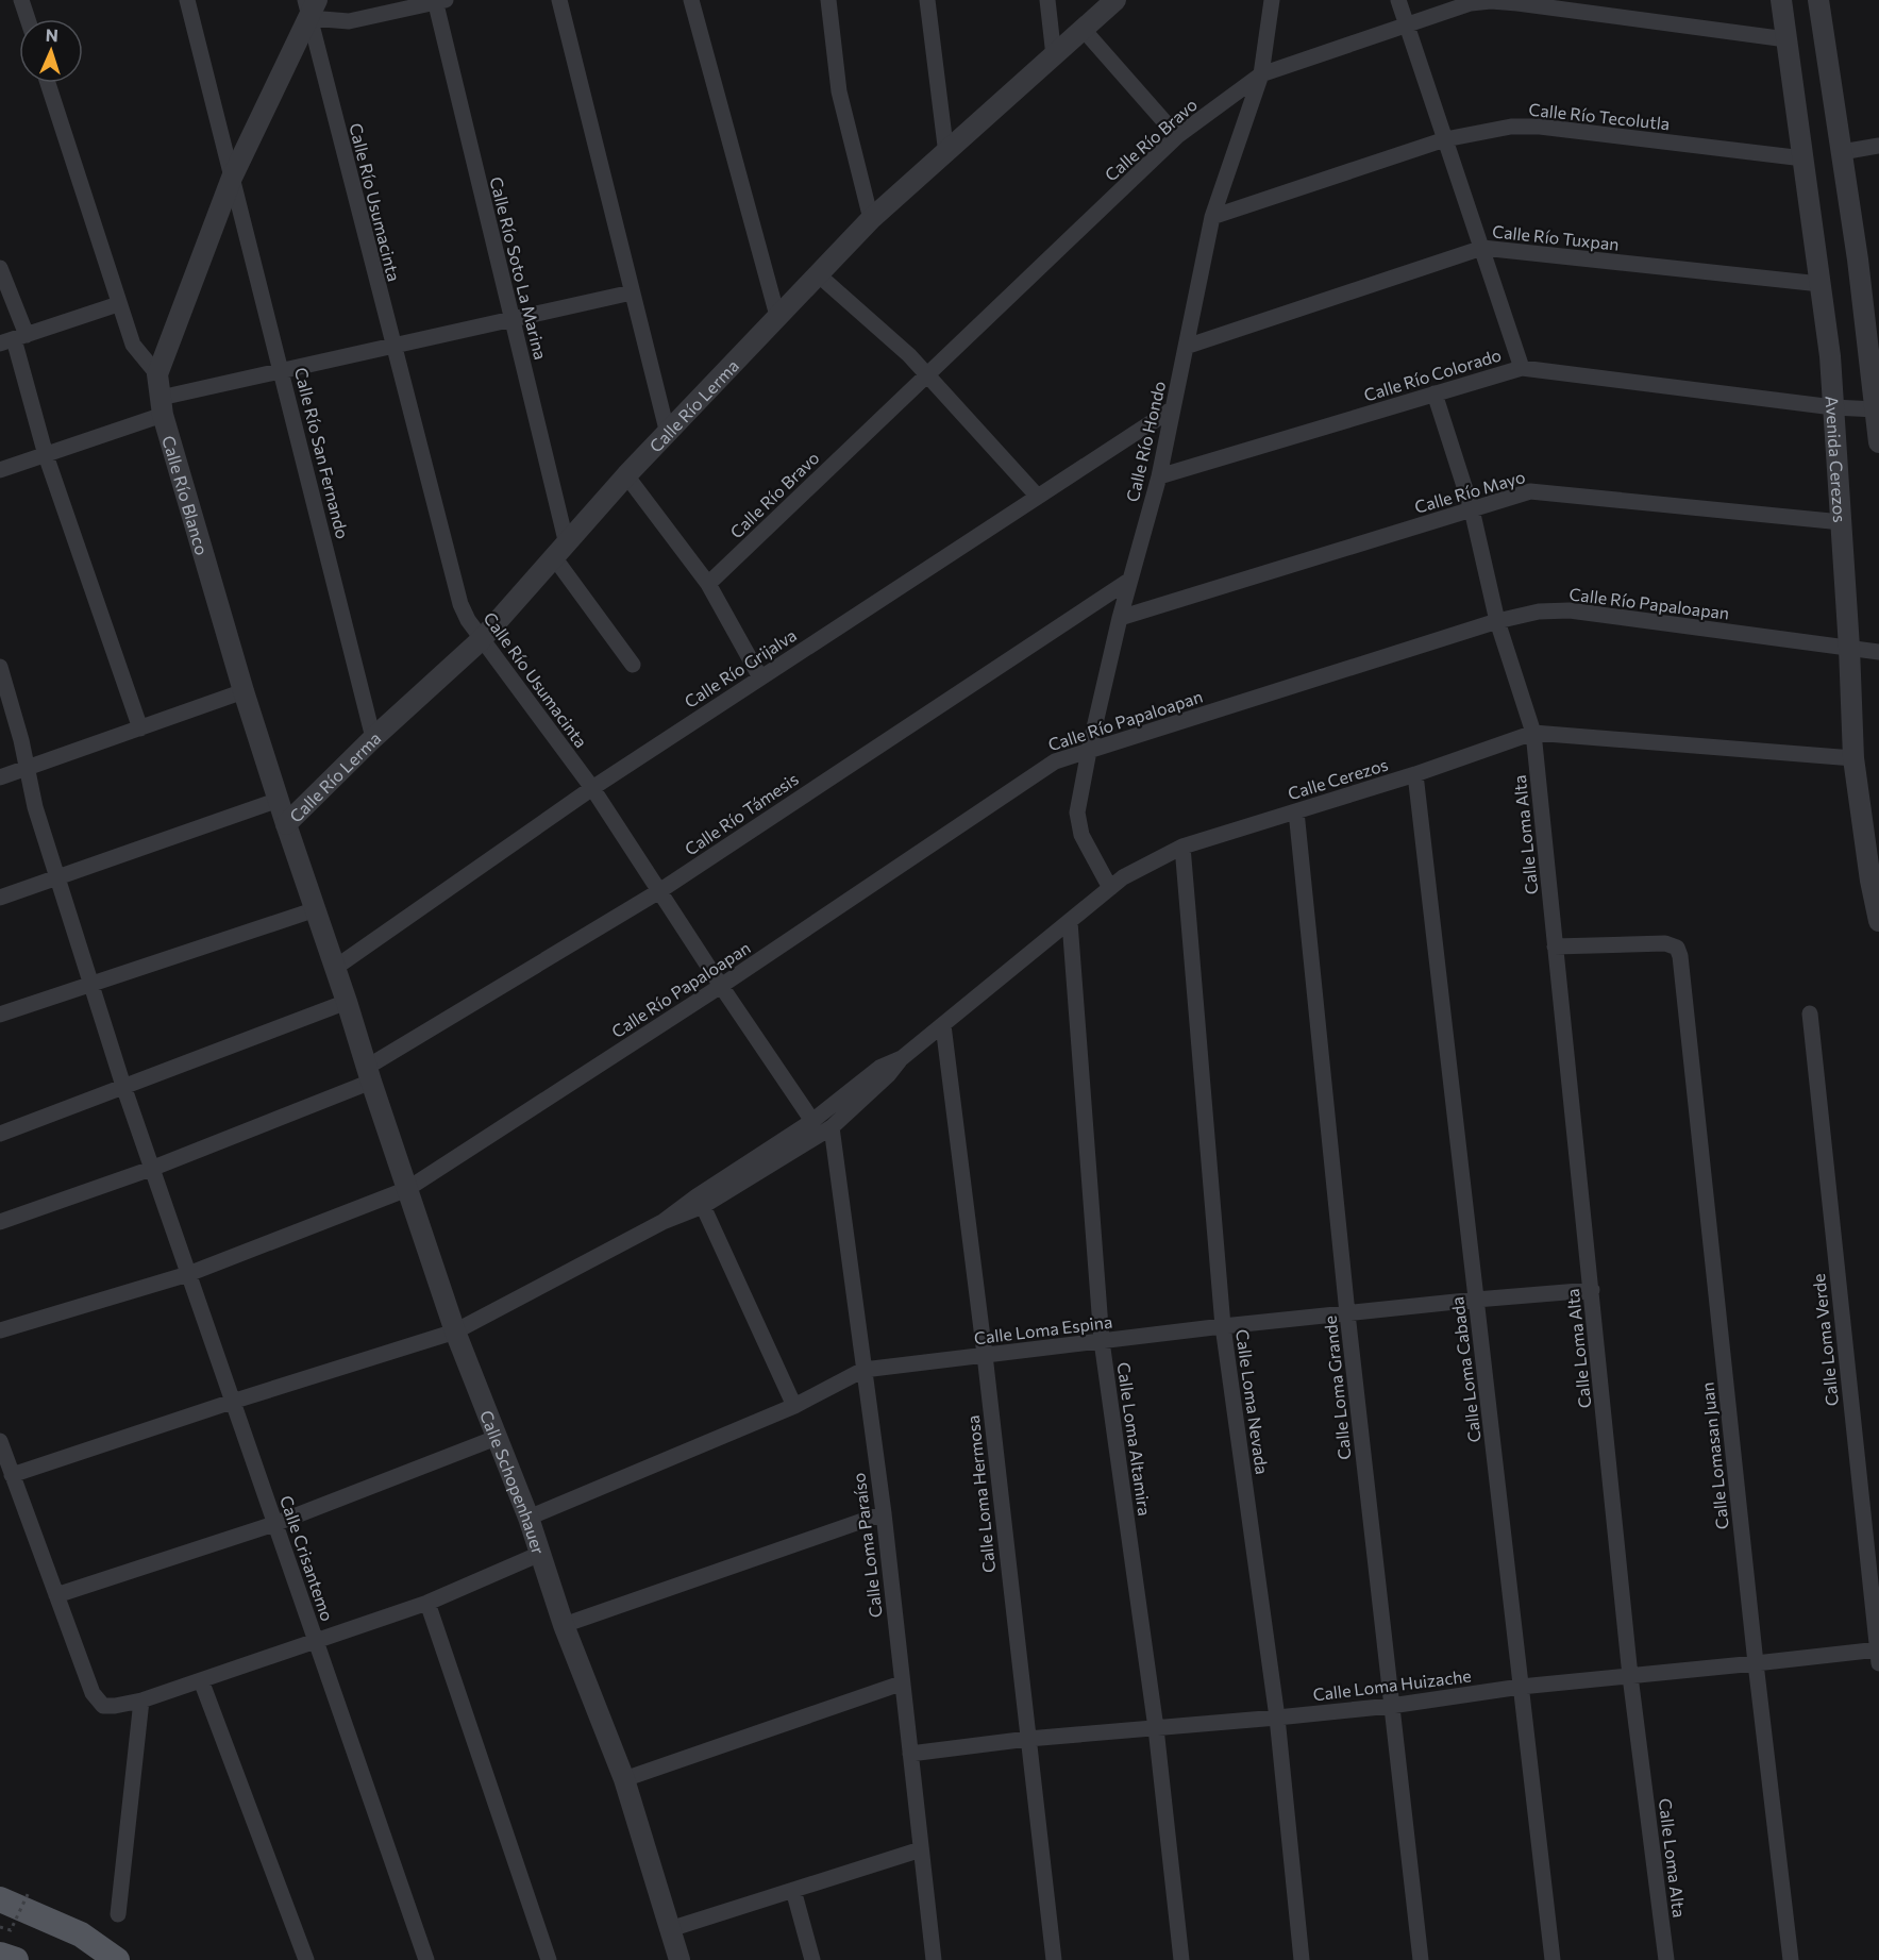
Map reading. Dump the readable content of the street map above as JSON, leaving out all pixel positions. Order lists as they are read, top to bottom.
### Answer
{
  "streets": {
    "street": [
      "Calle Río Tecolutla",
      "Calle Río Bravo",
      "Calle Río Usumacinta",
      "Calle Río Tuxpan",
      "Calle Río Soto La Marina",
      "Calle Río Colorado",
      "Calle Río Lerma",
      "Calle Río Hondo",
      "Calle Río San Fernando",
      "Avenida Cerezos",
      "Calle Río Mayo",
      "Calle Río Blanco",
      "Calle Río Papaloapan",
      "Calle Río Grijalva",
      "Calle Cerezos",
      "Calle Río Támesis",
      "Calle Loma Alta",
      "Calle Loma Espina",
      "Calle Loma Verde",
      "Calle Loma Cabada",
      "Calle Loma Grande",
      "Calle Loma Nevada",
      "Calle Loma Altamira",
      "Calle Lomasan Juan",
      "Calle Schopenhauer",
      "Calle Loma Hermosa",
      "Calle Loma Paraíso",
      "Calle Crisantemo",
      "Calle Loma Huizache"
    ]
  },
  "crossings": [
    ["Calle Río Tecolutla", "Calle Río Hondo"],
    ["Calle Río Tecolutla", "Avenida Cerezos"],
    ["Calle Río Bravo", "Calle Río Hondo"],
    ["Calle Río Bravo", "Avenida Cerezos"],
    ["Calle Río Usumacinta", "Calle Río Lerma"],
    ["Calle Río Usumacinta", "Calle Río Blanco"],
    ["Calle Río Usumacinta", "Calle Río Papaloapan"],
    ["Calle Río Usumacinta", "Calle Río Grijalva"],
    ["Calle Río Usumacinta", "Calle Cerezos"],
    ["Calle Río Usumacinta", "Calle Río Támesis"],
    ["Calle Río Tuxpan", "Calle Río Hondo"],
    ["Calle Río Tuxpan", "Avenida Cerezos"],
    ["Calle Río Soto La Marina", "Calle Río Lerma"],
    ["Calle Río Colorado", "Calle Río Hondo"],
    ["Calle Río Colorado", "Avenida Cerezos"],
    ["Calle Río Colorado", "Calle Loma Alta"],
    ["Calle Río Lerma", "Calle Río San Fernando"],
    ["Calle Río Lerma", "Calle Río Blanco"],
    ["Calle Río Hondo", "Calle Río Mayo"],
    ["Calle Río Hondo", "Calle Río Papaloapan"],
    ["Calle Río Hondo", "Calle Río Grijalva"],
    ["Calle Río Hondo", "Calle Cerezos"],
    ["Calle Río Hondo", "Calle Río Támesis"],
    ["Calle Río San Fernando", "Calle Río Blanco"],
    ["Avenida Cerezos", "Calle Río Mayo"],
    ["Avenida Cerezos", "Calle Río Papaloapan"],
    ["Avenida Cerezos", "Calle Cerezos"],
    ["Calle Río Mayo", "Calle Loma Alta"],
    ["Calle Río Blanco", "Calle Río Grijalva"],
    ["Calle Río Blanco", "Calle Schopenhauer"],
    ["Calle Río Papaloapan", "Calle Loma Alta"],
    ["Calle Río Papaloapan", "Calle Schopenhauer"],
    ["Calle Río Papaloapan", "Calle Crisantemo"],
    ["Calle Cerezos", "Calle Loma Alta"],
    ["Calle Cerezos", "Calle Loma Cabada"],
    ["Calle Cerezos", "Calle Loma Grande"],
    ["Calle Cerezos", "Calle Loma Nevada"],
    ["Calle Cerezos", "Calle Loma Altamira"],
    ["Calle Cerezos", "Calle Schopenhauer"],
    ["Calle Cerezos", "Calle Loma Hermosa"],
    ["Calle Cerezos", "Calle Loma Paraíso"],
    ["Calle Cerezos", "Calle Crisantemo"],
    ["Calle Río Támesis", "Calle Schopenhauer"],
    ["Calle Río Támesis", "Calle Crisantemo"],
    ["Calle Loma Alta", "Calle Loma Espina"],
    ["Calle Loma Alta", "Calle Lomasan Juan"],
    ["Calle Loma Alta", "Calle Loma Huizache"],
    ["Calle Loma Espina", "Calle Loma Cabada"],
    ["Calle Loma Espina", "Calle Loma Grande"],
    ["Calle Loma Espina", "Calle Loma Nevada"],
    ["Calle Loma Espina", "Calle Loma Altamira"],
    ["Calle Loma Espina", "Calle Schopenhauer"],
    ["Calle Loma Espina", "Calle Loma Hermosa"],
    ["Calle Loma Espina", "Calle Loma Paraíso"],
    ["Calle Loma Verde", "Calle Loma Huizache"],
    ["Calle Loma Cabada", "Calle Loma Huizache"],
    ["Calle Loma Grande", "Calle Loma Huizache"],
    ["Calle Loma Nevada", "Calle Loma Huizache"],
    ["Calle Loma Altamira", "Calle Loma Huizache"],
    ["Calle Lomasan Juan", "Calle Loma Huizache"],
    ["Calle Loma Hermosa", "Calle Loma Huizache"],
    ["Calle Loma Paraíso", "Calle Loma Huizache"]
  ],
  "north": "top"
}
